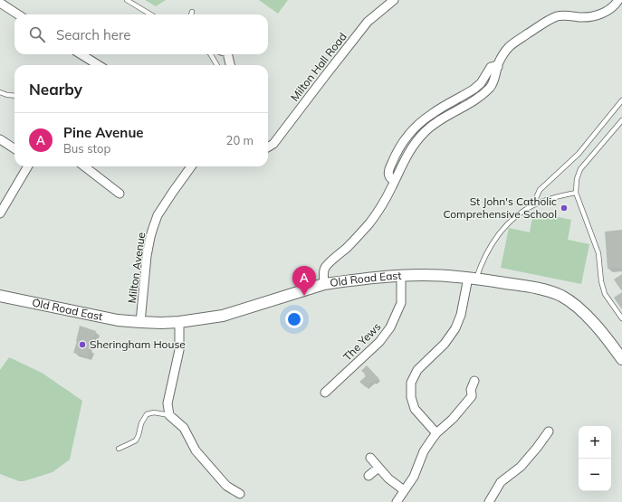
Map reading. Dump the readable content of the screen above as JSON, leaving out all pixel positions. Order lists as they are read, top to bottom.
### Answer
{
  "streets": {
    "main road": ["Old Road East"],
    "street": ["Milton Hall Road", "Milton Avenue", "The Yews"]
  },
  "crossings": [
    ["Milton Avenue", "Old Road East"],
    ["Old Road East", "The Yews"]
  ],
  "places": ["St John's Catholic Comprehensive School", "Sheringham House"],
  "page": {
    "search": "Search here",
    "heading": "Nearby",
    "list": [
      {
        "mark": "A",
        "name": "Pine Avenue",
        "note": "Bus stop",
        "value": "20 m"
      }
    ],
    "pins": "A",
    "map_buttons": ["+", "−"]
  }
}
